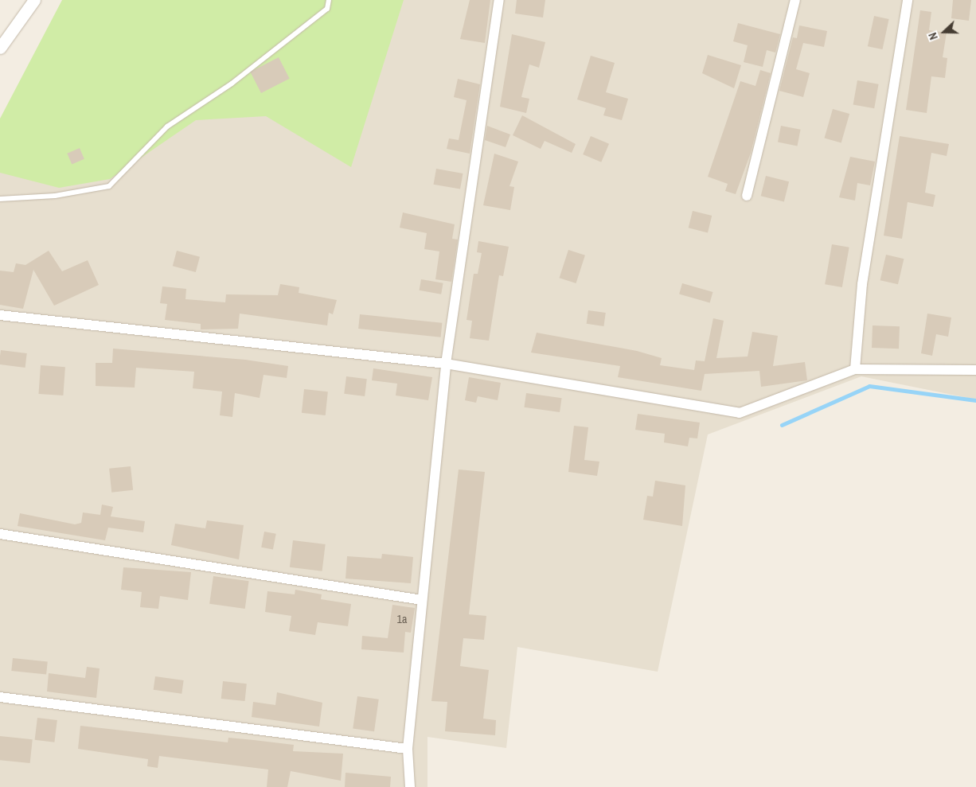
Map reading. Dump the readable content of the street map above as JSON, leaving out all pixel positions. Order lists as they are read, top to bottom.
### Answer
{
  "house_numbers": ["1a"],
  "north": "left"
}
